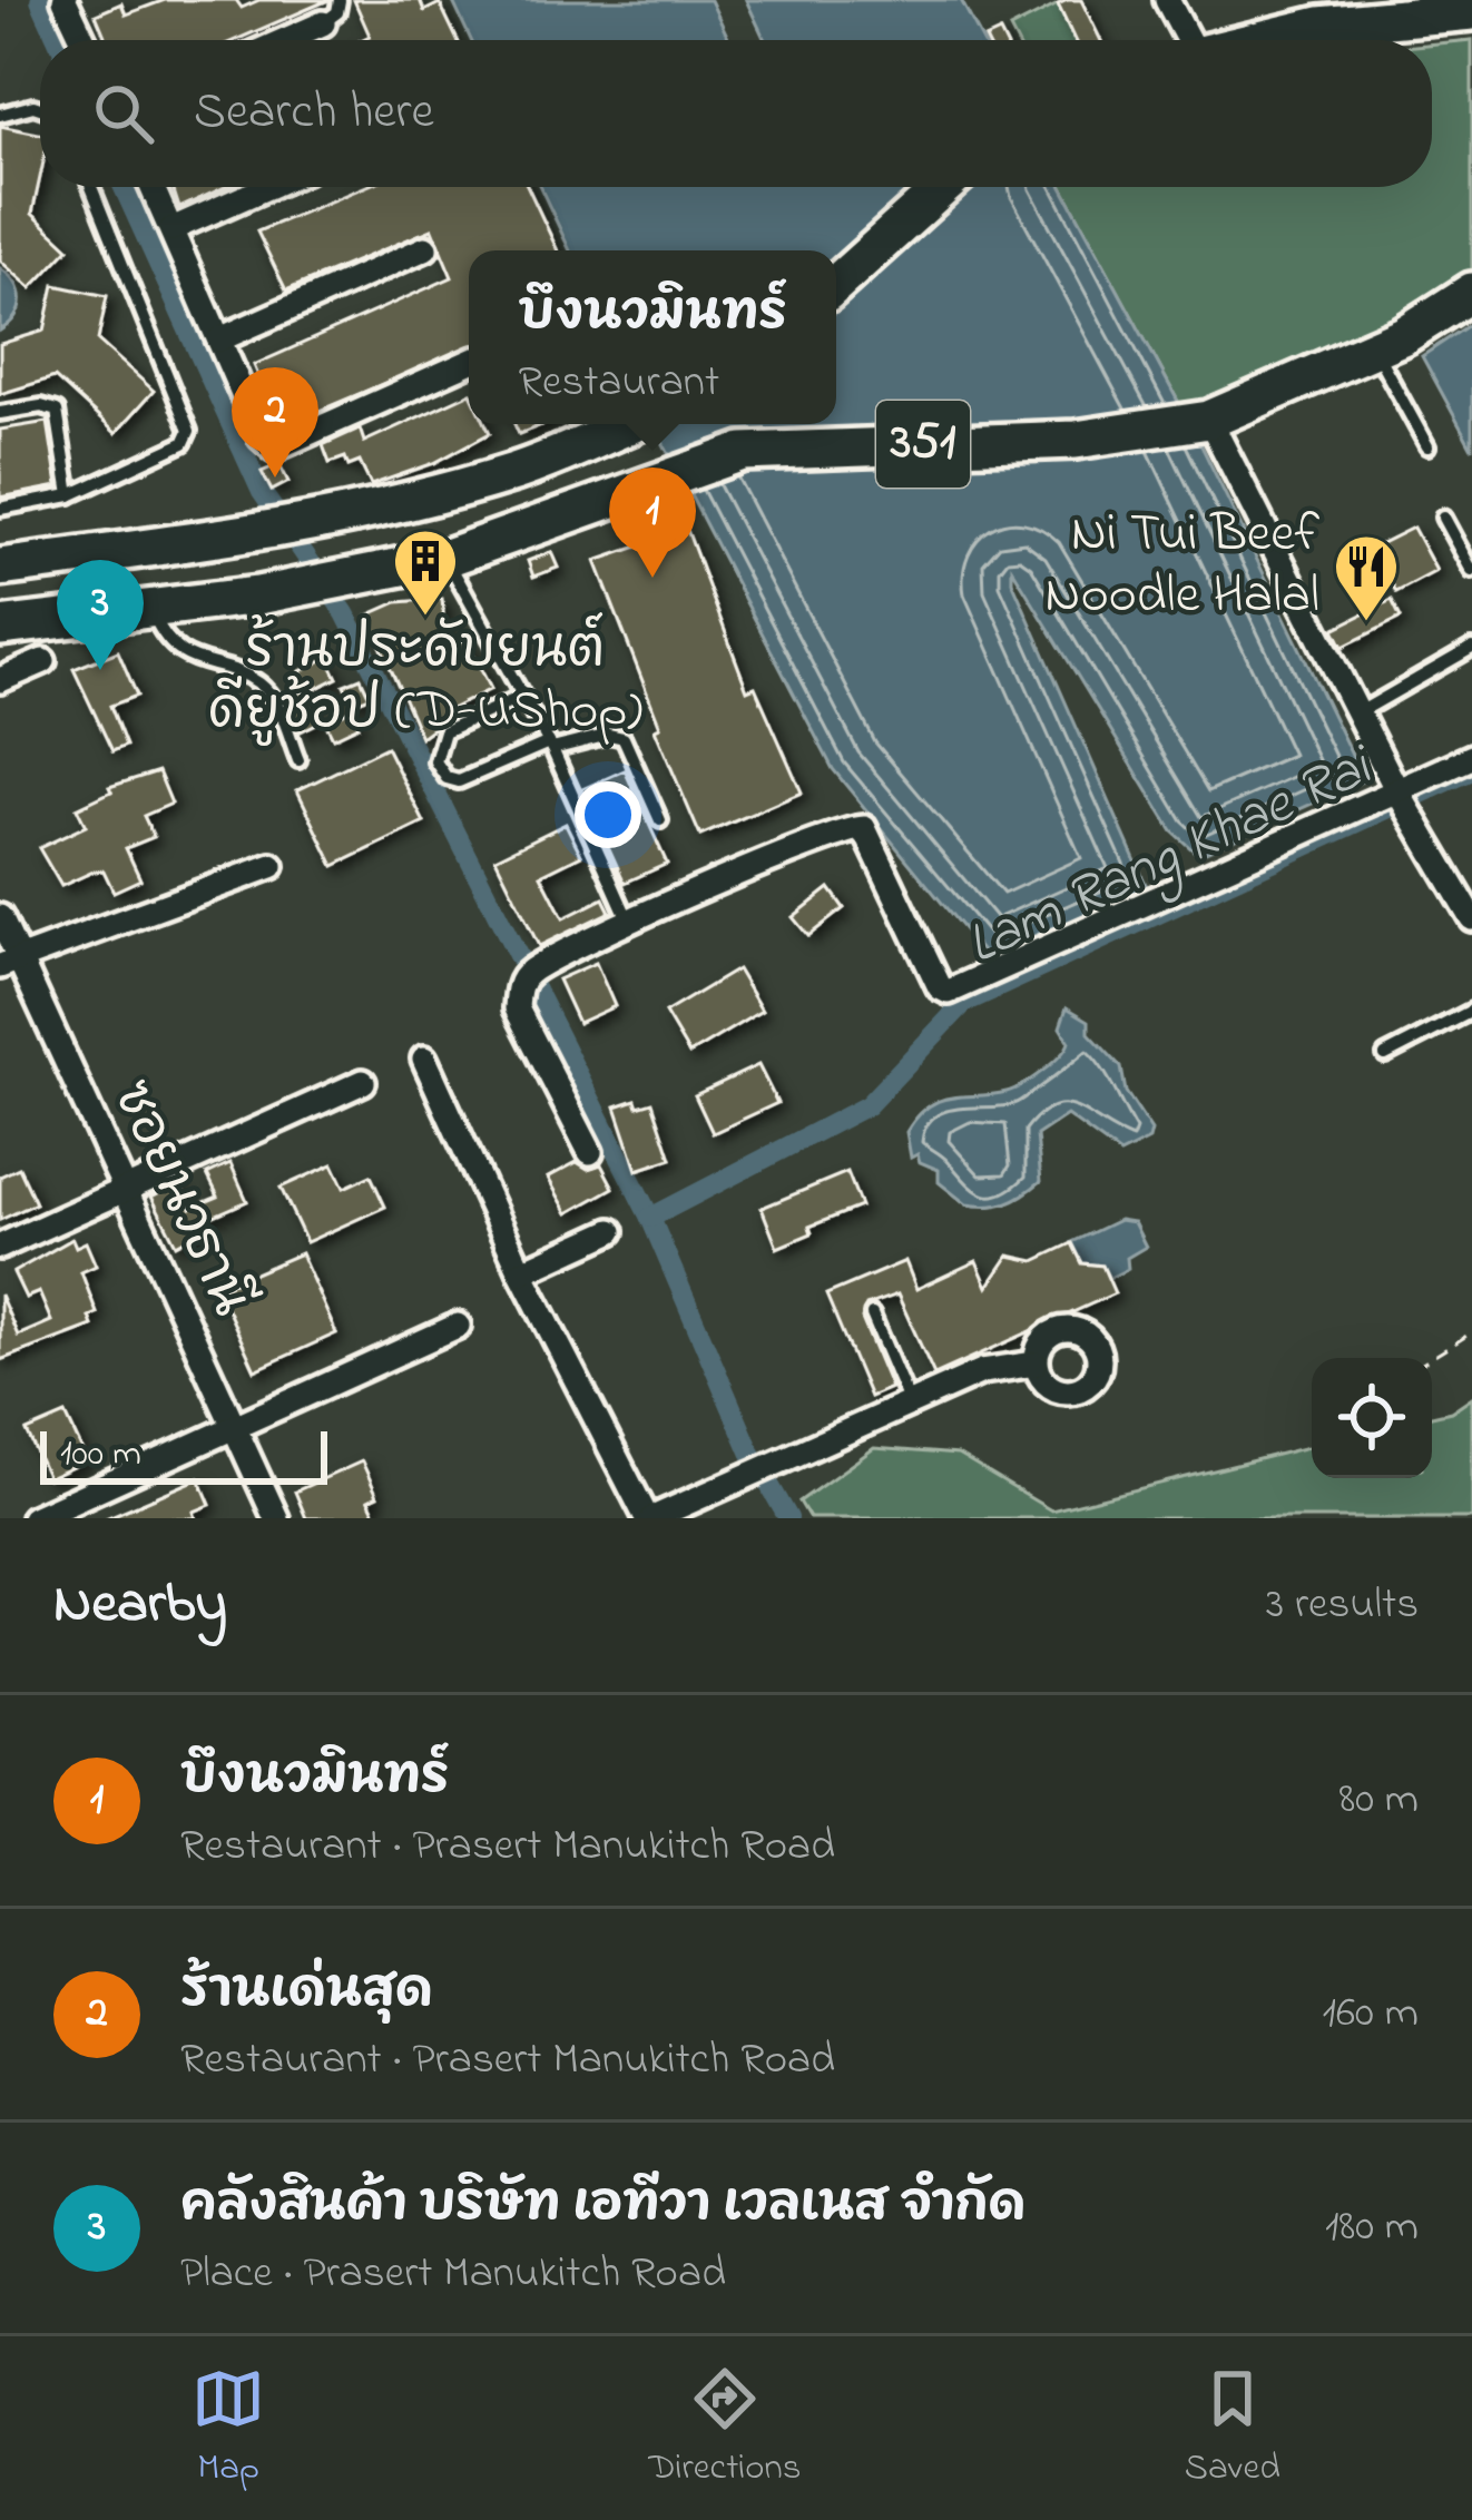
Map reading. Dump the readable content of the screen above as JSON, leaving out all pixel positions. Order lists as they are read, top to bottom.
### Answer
{
  "streets": {
    "main road": ["351"],
    "street": ["ซอยนวธานี"]
  },
  "water": ["Lam Rang Khae Rai"],
  "places": {
    "building": ["ร้านประดับยนต์ ดียูช้อป (D-UShop)"],
    "restaurant": ["Ni Tui Beef Noodle Halal"]
  },
  "scale_bar": "100 m",
  "page": {
    "search": "Search here",
    "popup": ["บึงนวมินทร์", "Restaurant"],
    "pins": ["2", "1", "3"],
    "scale": "100 m",
    "heading": ["Nearby", "3 results"],
    "list": [
      {
        "mark": "1",
        "name": "บึงนวมินทร์",
        "note": "Restaurant · Prasert Manukitch Road",
        "value": "80 m"
      },
      {
        "mark": "2",
        "name": "ร้านเด่นสุด",
        "note": "Restaurant · Prasert Manukitch Road",
        "value": "160 m"
      },
      {
        "mark": "3",
        "name": "คลังสินค้า บริษัท เอทีวา เวลเนส จำกัด",
        "note": "Place · Prasert Manukitch Road",
        "value": "180 m"
      }
    ],
    "nav": ["Map", "Directions", "Saved"]
  }
}
